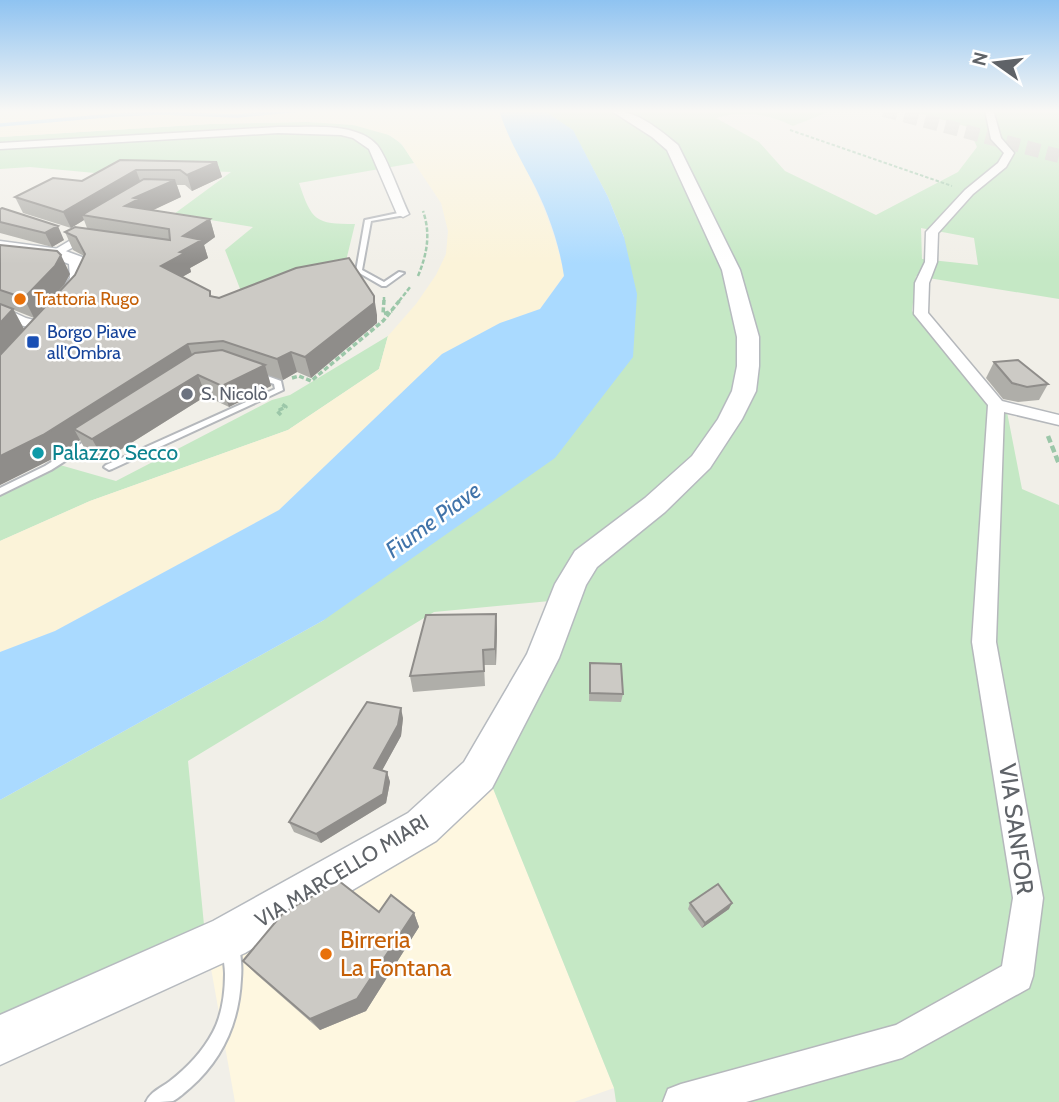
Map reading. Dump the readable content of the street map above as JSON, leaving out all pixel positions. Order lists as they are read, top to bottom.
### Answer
{
  "streets": {
    "street": ["VIA SANFOR", "VIA MARCELLO MIARI"]
  },
  "water": ["Fiume Piave"],
  "places": {
    "other": [
      "Trattoria Rugo",
      "S. Nicolò",
      "Palazzo Secco",
      "Birreria La Fontana"
    ],
    "transit": ["Borgo Piave all'Ombra"]
  },
  "north": "left"
}
